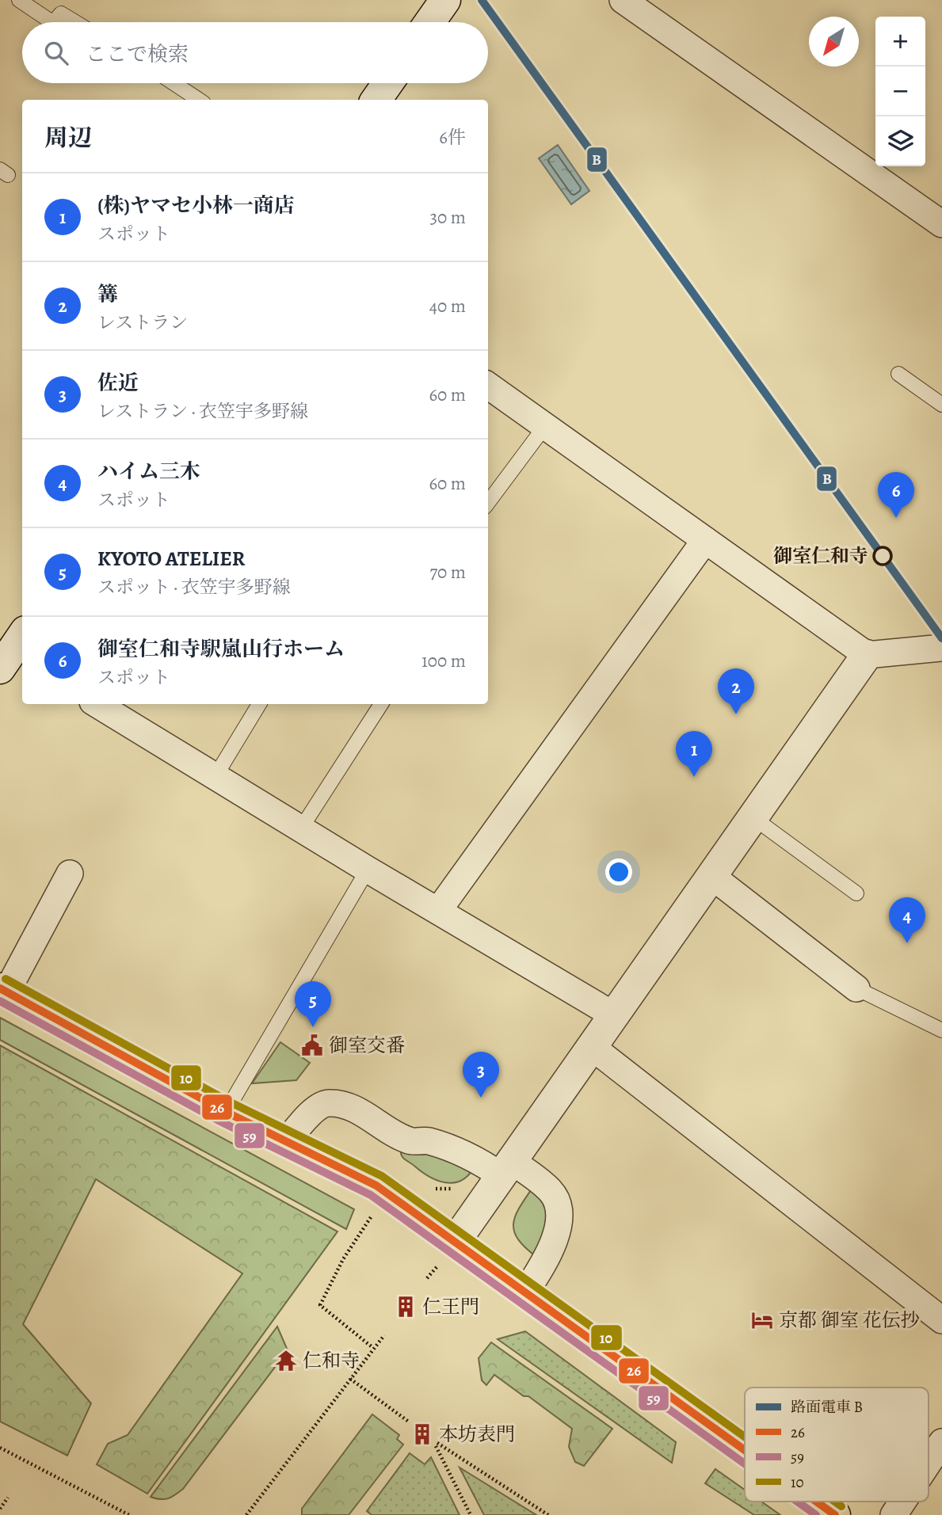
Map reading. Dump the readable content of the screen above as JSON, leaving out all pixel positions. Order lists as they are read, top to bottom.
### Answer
{
  "places": {
    "other": ["御室仁和寺"],
    "public building": ["御室交番"],
    "building": ["仁王門", "本坊表門"],
    "hotel": ["京都 御室 花伝抄"],
    "temple": ["仁和寺"]
  },
  "lines": [
    "tram line B",
    "transit line 10",
    "transit line 26",
    "transit line 59"
  ],
  "legend": [
    "路面電車 B",
    "26",
    "59",
    "10"
  ],
  "north": "bottom left",
  "page": {
    "map_buttons": ["+", "−"],
    "search": "ここで検索",
    "heading": ["周辺", "6件"],
    "list": [
      {
        "mark": "1",
        "name": "(株)ヤマセ小林一商店",
        "note": "スポット",
        "value": "30 m"
      },
      {
        "mark": "2",
        "name": "篝",
        "note": "レストラン",
        "value": "40 m"
      },
      {
        "mark": "3",
        "name": "佐近",
        "note": "レストラン · 衣笠宇多野線",
        "value": "60 m"
      },
      {
        "mark": "4",
        "name": "ハイム三木",
        "note": "スポット",
        "value": "60 m"
      },
      {
        "mark": "5",
        "name": "KYOTO ATELIER",
        "note": "スポット · 衣笠宇多野線",
        "value": "70 m"
      },
      {
        "mark": "6",
        "name": "御室仁和寺駅嵐山行ホーム",
        "note": "スポット",
        "value": "100 m"
      }
    ],
    "pins": [
      "6",
      "2",
      "1",
      "4",
      "5",
      "3"
    ]
  }
}
